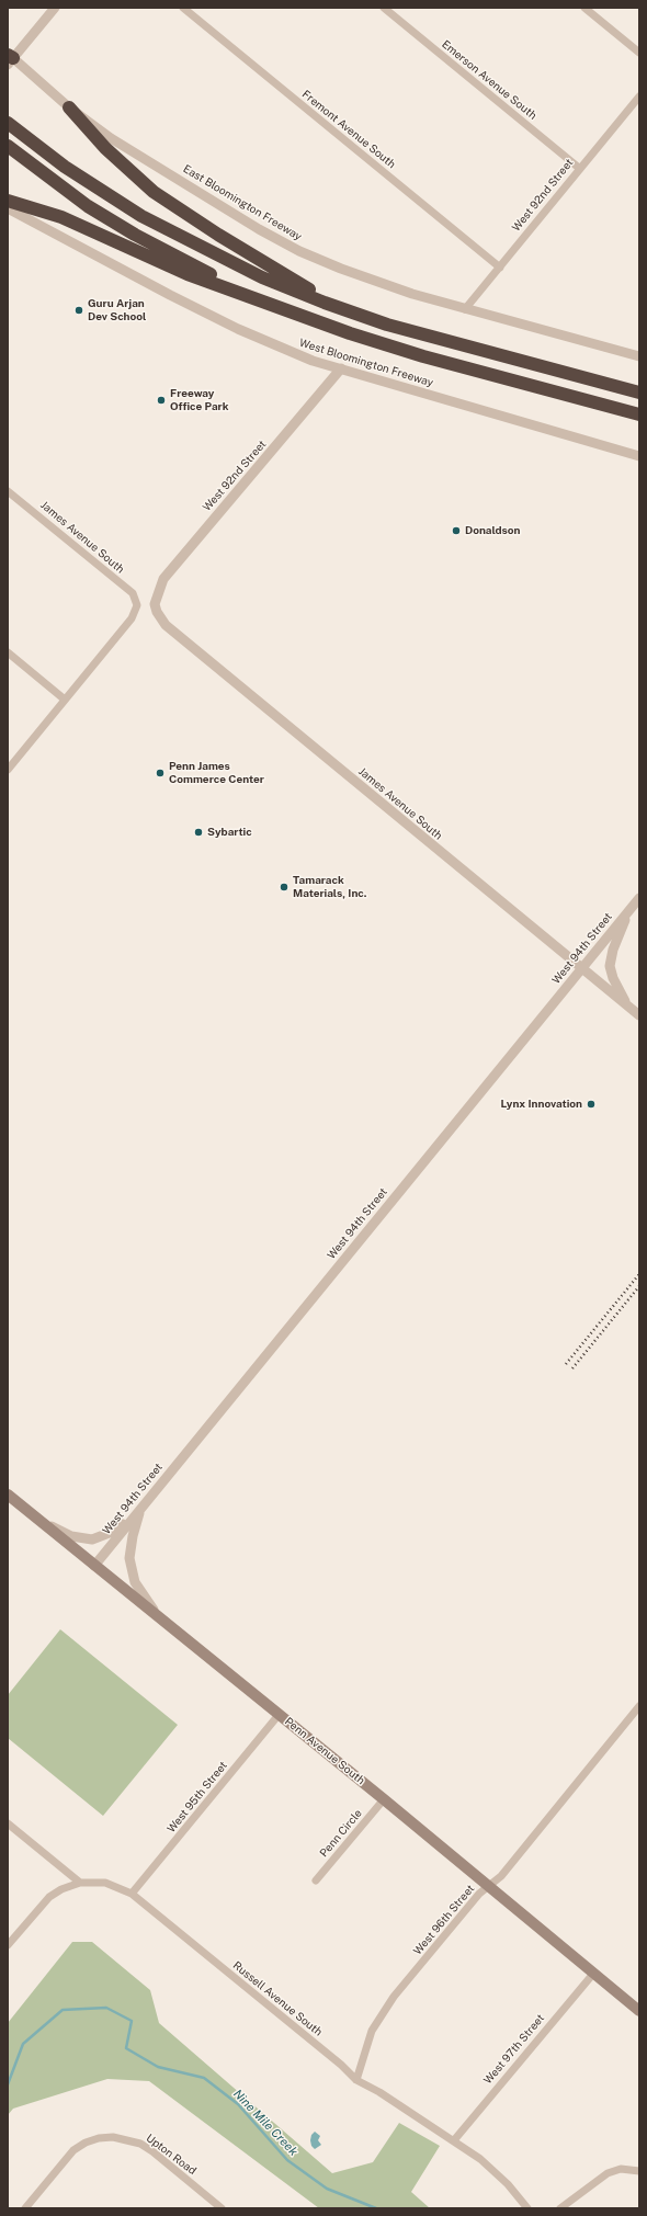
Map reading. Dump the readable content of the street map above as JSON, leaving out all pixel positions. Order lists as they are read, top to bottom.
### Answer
{
  "streets": {
    "main road": ["Penn Avenue South"],
    "street": [
      "Emerson Avenue South",
      "Fremont Avenue South",
      "West 92nd Street",
      "East Bloomington Freeway",
      "West Bloomington Freeway",
      "James Avenue South",
      "West 94th Street",
      "West 95th Street",
      "Penn Circle",
      "West 96th Street",
      "Russell Avenue South",
      "West 97th Street",
      "Upton Road"
    ]
  },
  "crossings": [
    ["Emerson Avenue South", "West 92nd Street"],
    ["Fremont Avenue South", "West 92nd Street"],
    ["West 92nd Street", "East Bloomington Freeway"],
    ["West 92nd Street", "West Bloomington Freeway"],
    ["West 92nd Street", "James Avenue South"],
    ["James Avenue South", "West 94th Street"],
    ["West 94th Street", "Penn Avenue South"],
    ["Penn Avenue South", "West 95th Street"],
    ["Penn Avenue South", "Penn Circle"],
    ["Penn Avenue South", "West 96th Street"],
    ["Penn Avenue South", "West 97th Street"],
    ["West 95th Street", "Russell Avenue South"],
    ["West 96th Street", "Russell Avenue South"],
    ["Russell Avenue South", "West 97th Street"]
  ],
  "water": ["Nine Mile Creek"],
  "places": [
    "Guru Arjan Dev School",
    "Freeway Office Park",
    "Donaldson",
    "Penn James Commerce Center",
    "Sybartic",
    "Tamarack Materials, Inc.",
    "Lynx Innovation"
  ]
}
